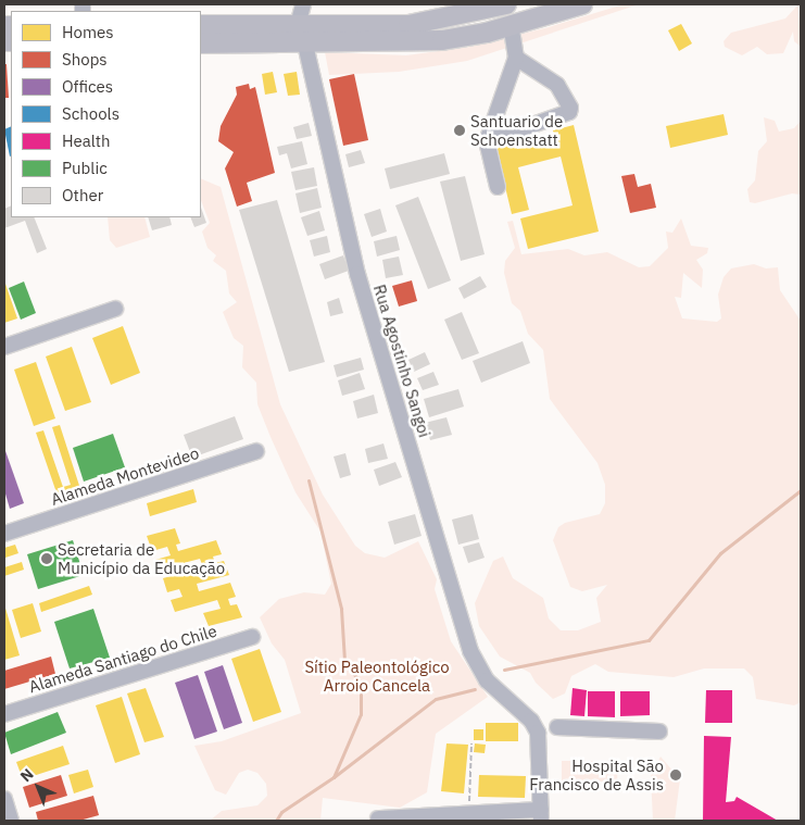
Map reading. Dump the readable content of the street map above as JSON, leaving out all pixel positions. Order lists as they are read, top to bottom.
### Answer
{
  "streets": {
    "street": ["Rua Agostinho Sangoi", "Alameda Montevideo", "Alameda Santiago do Chile"]
  },
  "parks": ["Sítio Paleontológico Arroio Cancela"],
  "places": ["Santuario de Schoenstatt", "Secretaria de Município da Educação", "Hospital São Francisco de Assis"],
  "legend": [
    "Homes",
    "Shops",
    "Offices",
    "Schools",
    "Health",
    "Public",
    "Other"
  ],
  "north": "top left"
}
